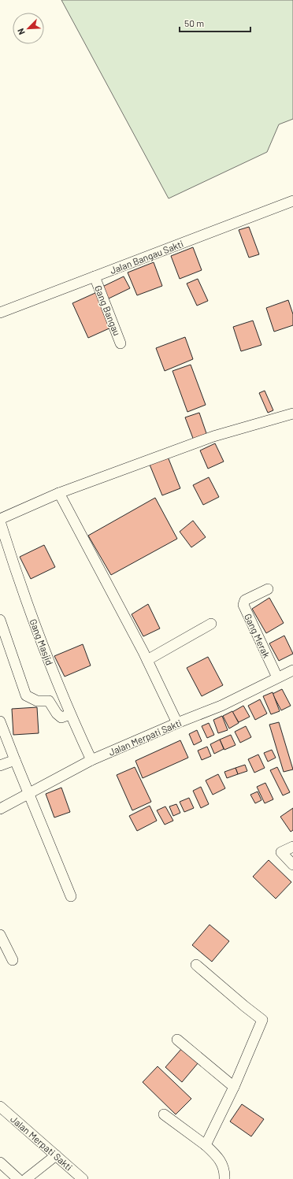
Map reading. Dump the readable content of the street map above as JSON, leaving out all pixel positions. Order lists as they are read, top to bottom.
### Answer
{
  "streets": {
    "street": [
      "Jalan Bangau Sakti",
      "Gang Bangau",
      "Gang Merak",
      "Gang Masjid",
      "Jalan Merpati Sakti"
    ]
  },
  "crossings": [
    ["Jalan Bangau Sakti", "Gang Bangau"],
    ["Gang Merak", "Jalan Merpati Sakti"],
    ["Gang Masjid", "Jalan Merpati Sakti"]
  ],
  "scale_bar": "50 m",
  "north": "bottom left"
}
